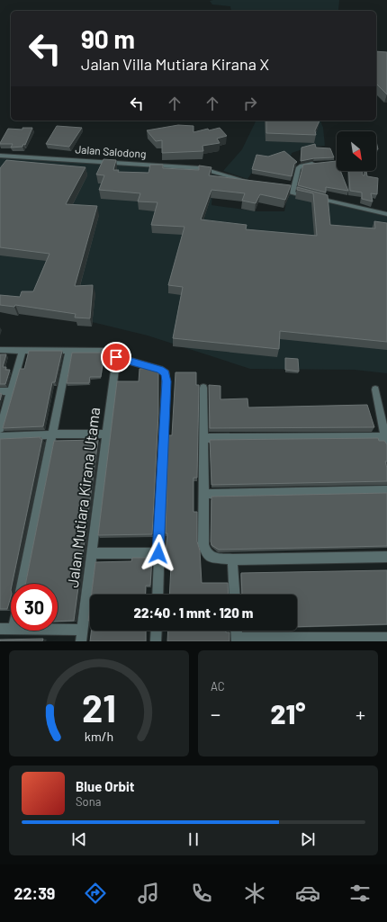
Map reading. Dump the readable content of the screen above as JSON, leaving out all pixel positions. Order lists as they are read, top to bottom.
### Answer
{
  "streets": {
    "street": ["Jalan Salodong", "Jalan Mutiara Kirana Utama"]
  },
  "north": "bottom right",
  "page": {
    "turn": ["90 m", "Jalan Villa Mutiara Kirana X"],
    "limit": "30",
    "trip": "22:40 · 1 mnt · 120 m",
    "tile": "AC",
    "heat": ["−", "21°", "+"],
    "song": ["Blue Orbit", "Sona"],
    "tabs": "22:39",
    "gauge": ["21", "km/h"]
  }
}
